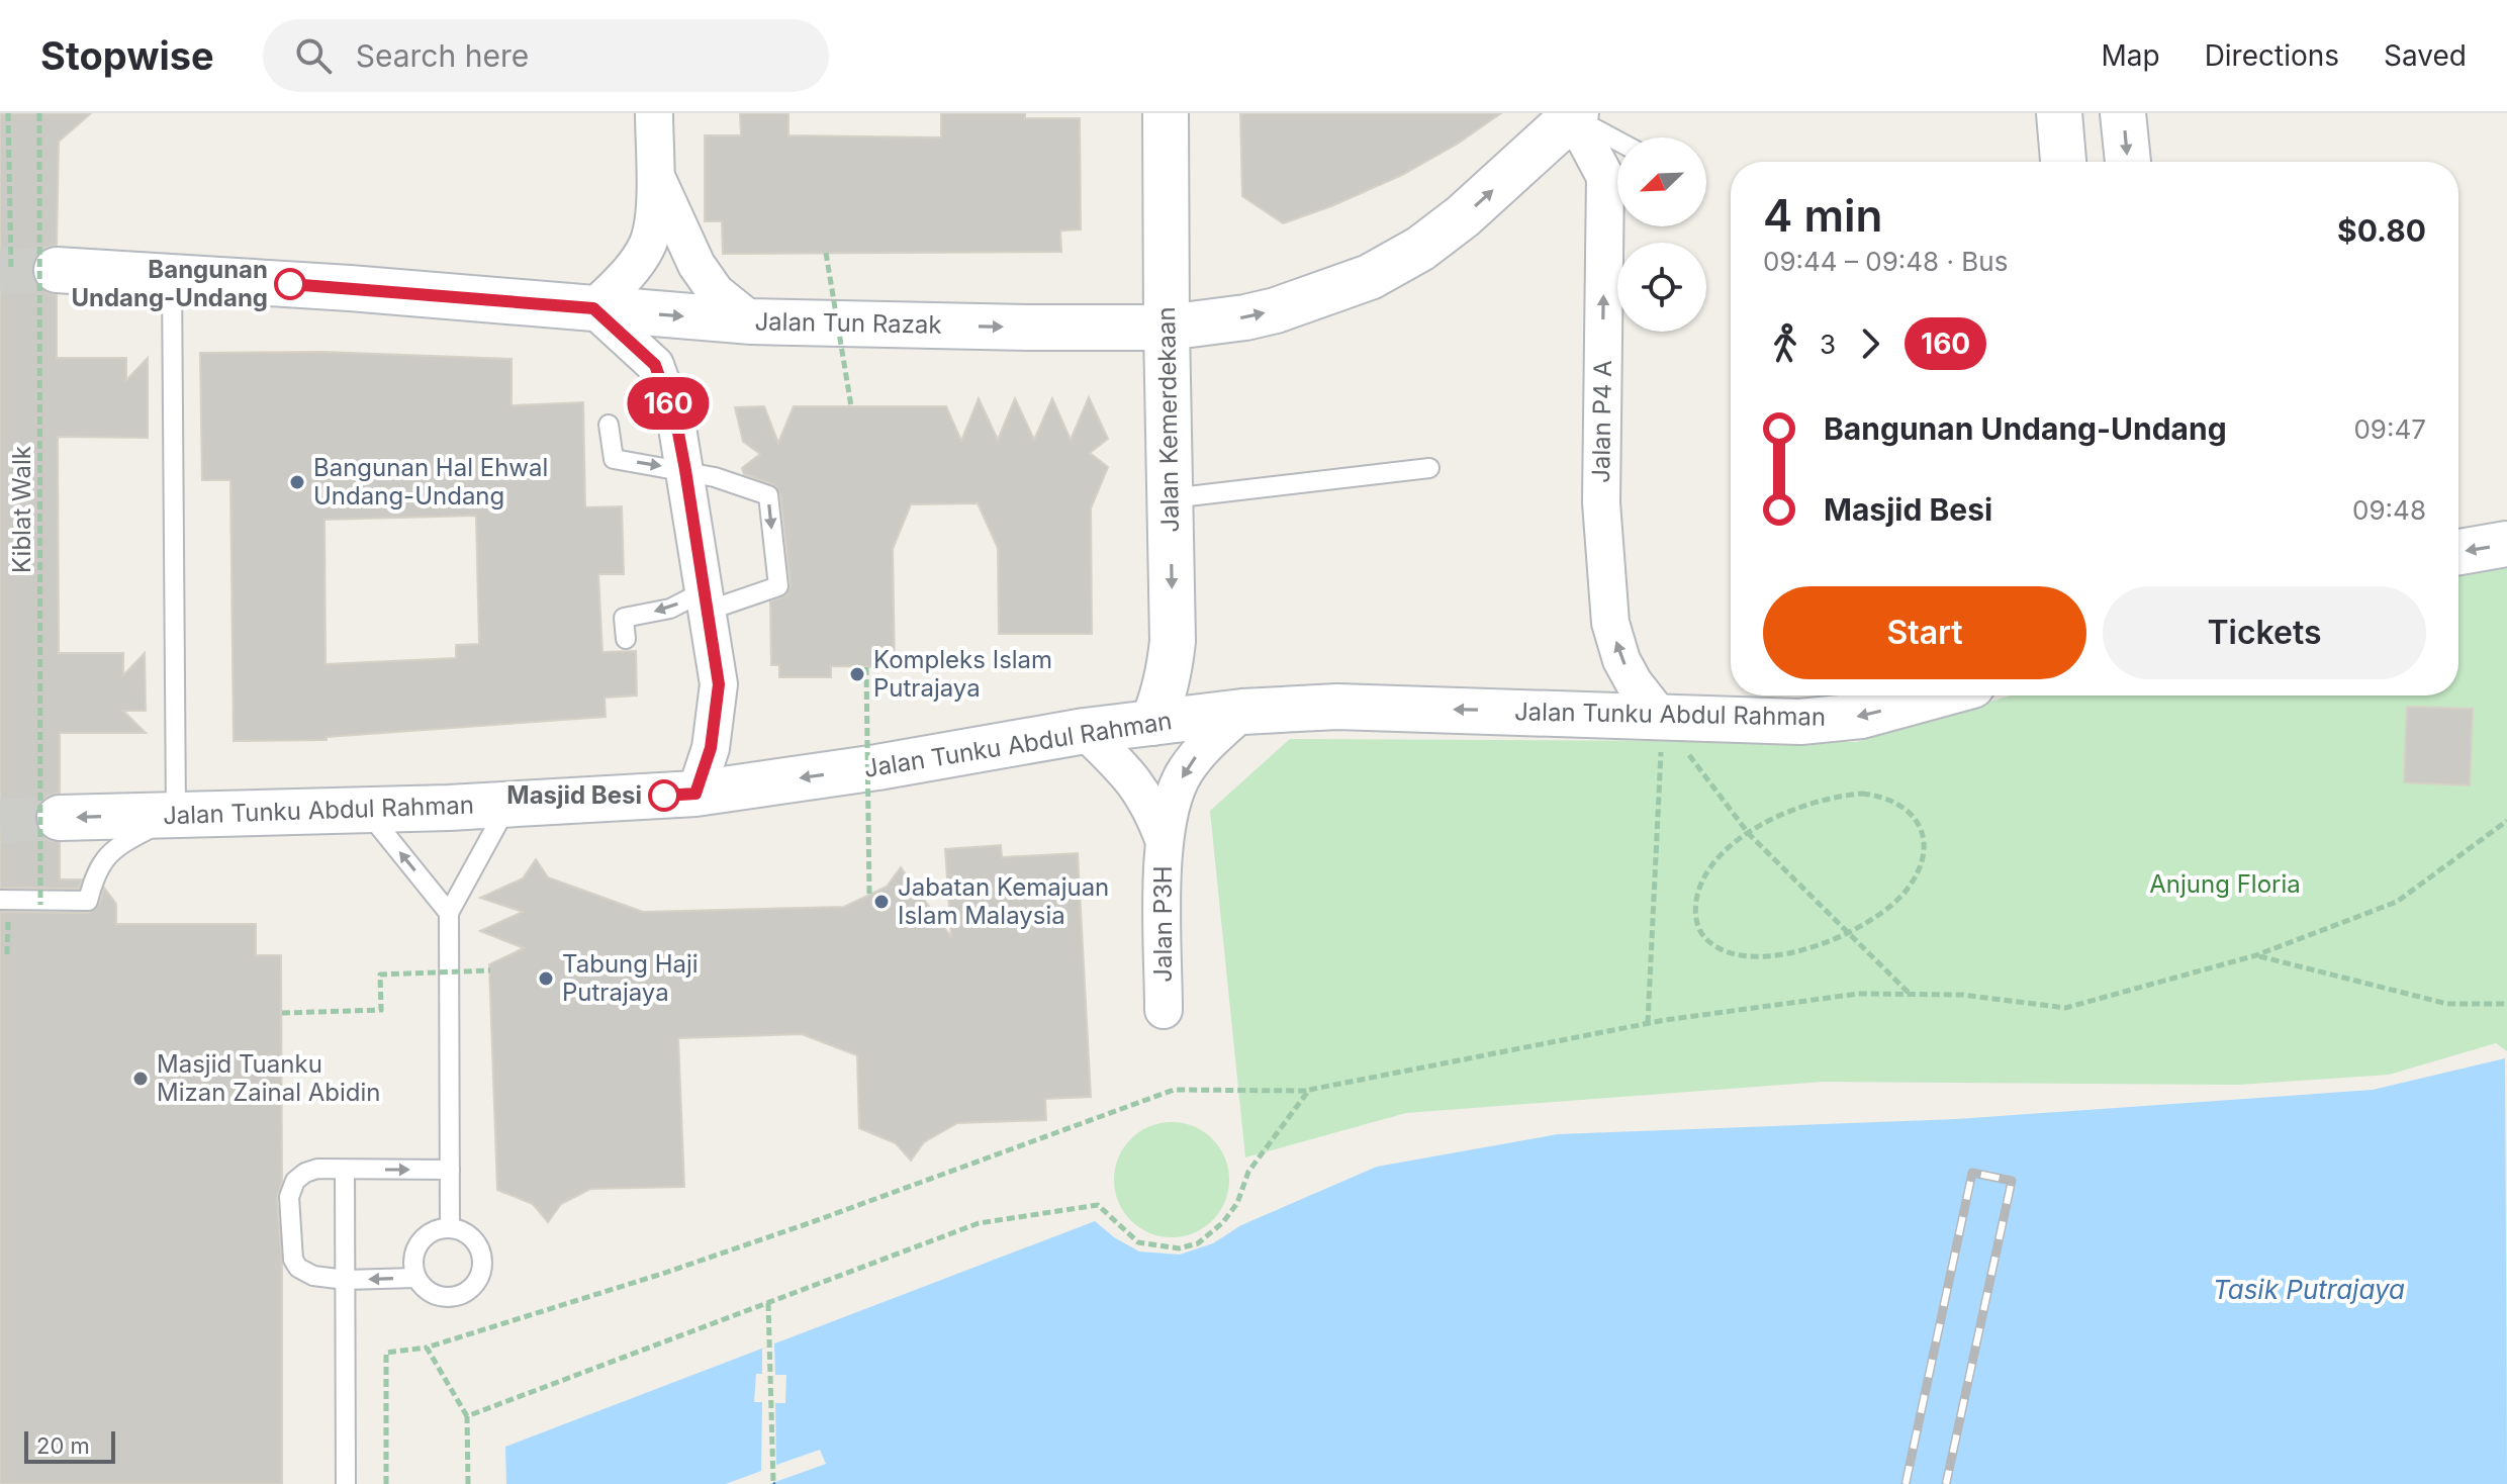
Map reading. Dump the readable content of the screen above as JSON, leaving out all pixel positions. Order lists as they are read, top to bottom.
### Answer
{
  "streets": {
    "street": [
      "Jalan Tun Razak",
      "Jalan Kemerdekaan",
      "Jalan P4 A",
      "Jalan Tunku Abdul Rahman",
      "Jalan P3H"
    ],
    "path": ["Kiblat Walk"]
  },
  "crossings": [
    ["Jalan Tun Razak", "Jalan Kemerdekaan"],
    ["Jalan Tun Razak", "Jalan P4 A"],
    ["Jalan Kemerdekaan", "Jalan Tunku Abdul Rahman"],
    ["Jalan P4 A", "Jalan Tunku Abdul Rahman"],
    ["Jalan Tunku Abdul Rahman", "Jalan P3H"]
  ],
  "one_way": [
    "Jalan Tun Razak",
    "Jalan Kemerdekaan",
    "Jalan P4 A",
    "Jalan Tunku Abdul Rahman"
  ],
  "water": ["Tasik Putrajaya"],
  "parks": ["Anjung Floria"],
  "places": [
    "Bangunan Undang-Undang",
    "Bangunan Hal Ehwal Undang-Undang",
    "Kompleks Islam Putrajaya",
    "Masjid Besi",
    "Jabatan Kemajuan Islam Malaysia",
    "Tabung Haji Putrajaya",
    "Masjid Tuanku Mizan Zainal Abidin"
  ],
  "lines": ["bus line 160"],
  "scale_bar": "20 m",
  "north": "bottom left",
  "page": {
    "header": "Stopwise",
    "search": "Search here",
    "nav": ["Map", "Directions", "Saved"],
    "on_map": "160",
    "heading": ["4 min", "09:44 – 09:48 · Bus", "$0.80"],
    "legs": ["3", "160"],
    "list": [
      {
        "name": "Bangunan Undang-Undang",
        "value": "09:47"
      },
      {
        "name": "Masjid Besi",
        "value": "09:48"
      }
    ],
    "buttons": ["Start", "Tickets"],
    "scale": "20 m"
  }
}
